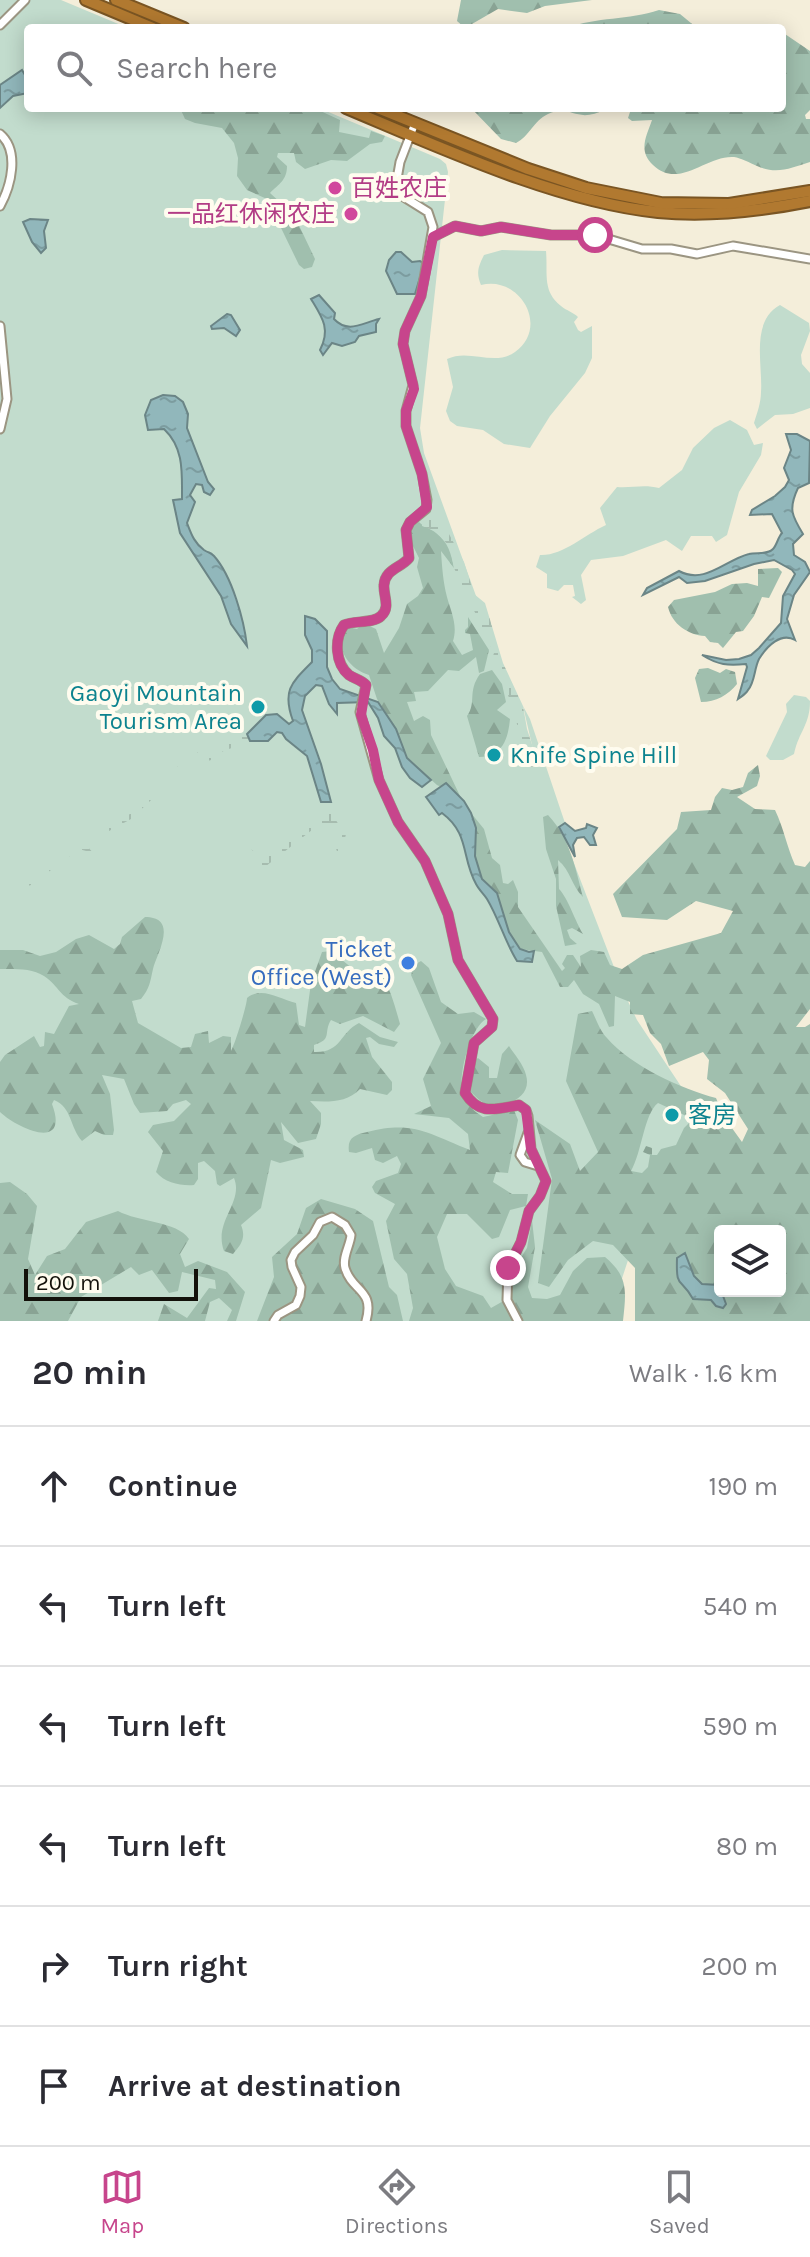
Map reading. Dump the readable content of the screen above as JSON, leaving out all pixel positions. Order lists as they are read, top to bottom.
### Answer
{
  "places": [
    "百姓农庄",
    "一品红休闲农庄",
    "Gaoyi Mountain Tourism Area",
    "Knife Spine Hill",
    "Ticket Office (West)",
    "客房"
  ],
  "scale_bar": "200 m",
  "page": {
    "search": "Search here",
    "scale": "200 m",
    "heading": ["20 min", "Walk · 1.6 km"],
    "list": [
      ["Continue", "190 m"],
      ["Turn left", "540 m"],
      ["Turn left", "590 m"],
      ["Turn left", "80 m"],
      ["Turn right", "200 m"],
      "Arrive at destination"
    ],
    "nav": ["Map", "Directions", "Saved"]
  }
}
